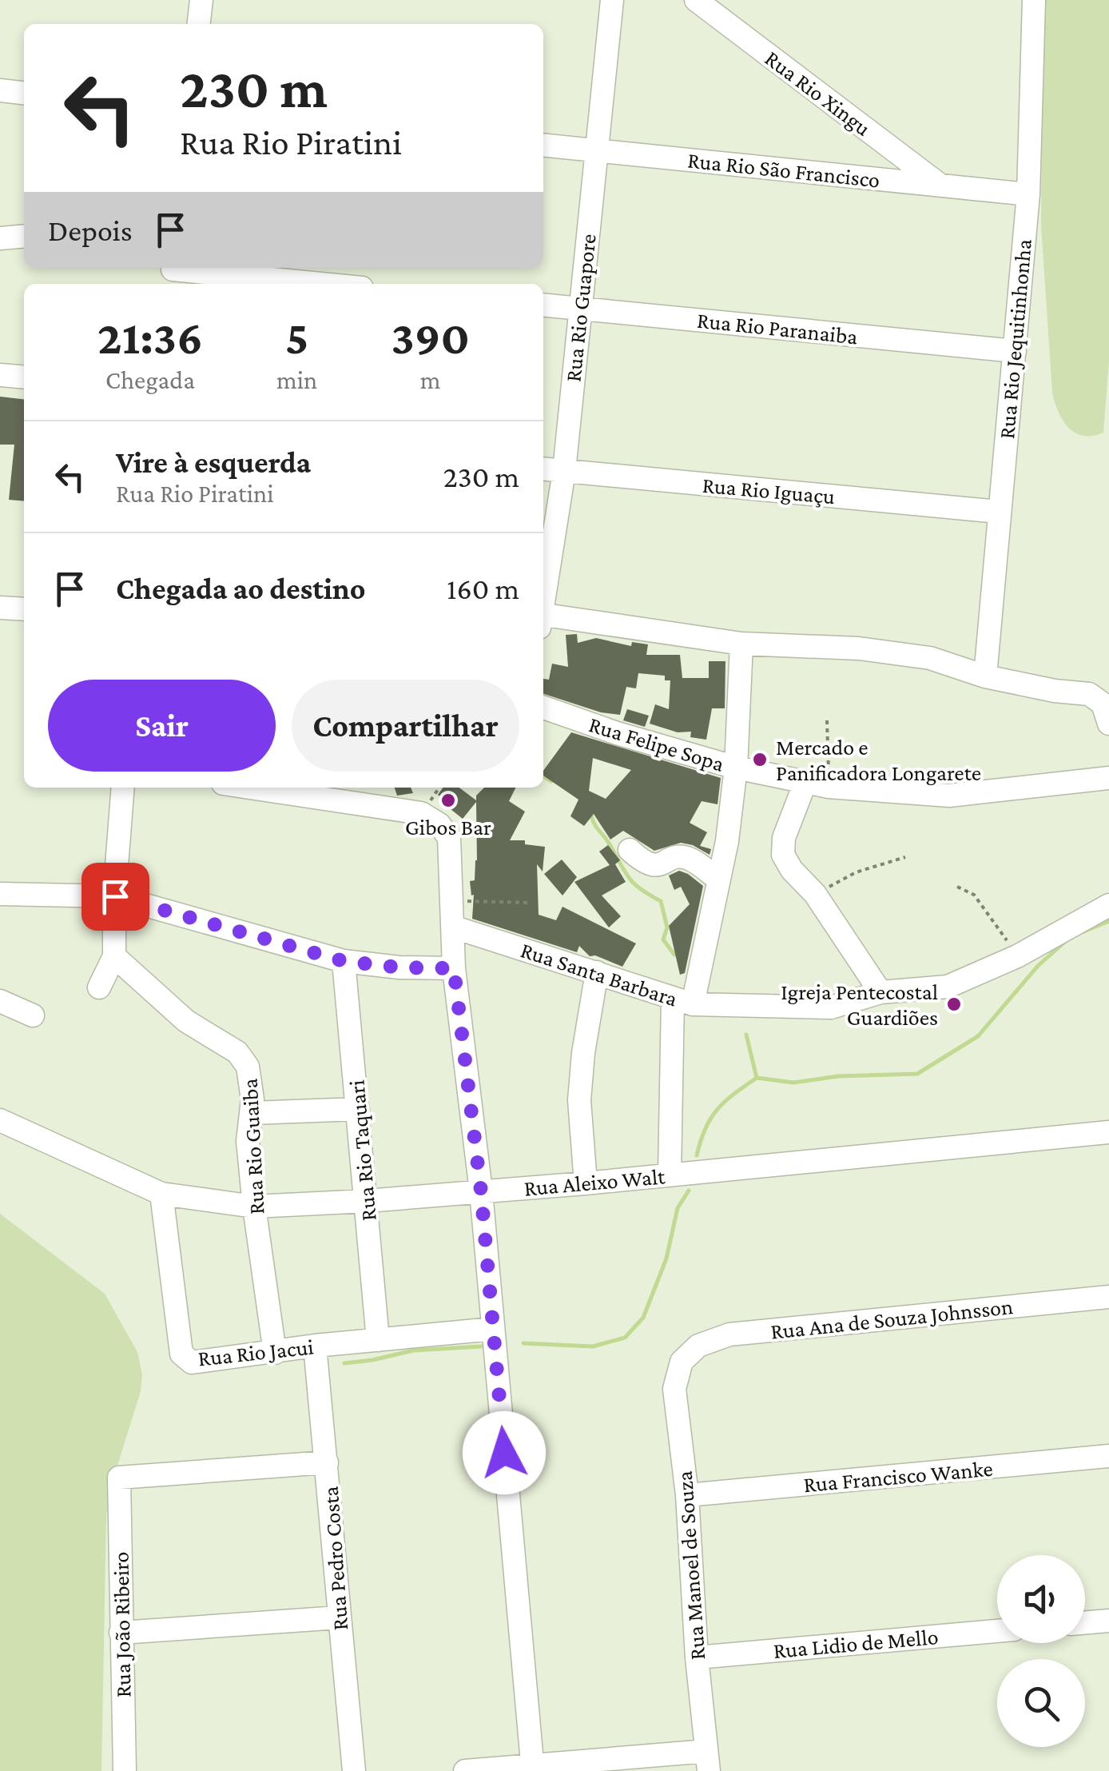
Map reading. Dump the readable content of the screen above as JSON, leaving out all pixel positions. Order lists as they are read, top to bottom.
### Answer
{
  "streets": {
    "street": [
      "Rua Rio Xingu",
      "Rua Rio São Francisco",
      "Rua Rio Guapore",
      "Rua Rio Paranaiba",
      "Rua Rio Jequitinhonha",
      "Rua Rio Iguaçu",
      "Rua Felipe Sopa",
      "Rua Santa Barbara",
      "Rua Rio Guaiba",
      "Rua Rio Taquari",
      "Rua Aleixo Walt",
      "Rua Ana de Souza Johnsson",
      "Rua Rio Jacui",
      "Rua Francisco Wanke",
      "Rua Pedro Costa",
      "Rua Manoel de Souza",
      "Rua João Ribeiro",
      "Rua Lidio de Mello"
    ]
  },
  "crossings": [
    ["Rua Rio Xingu", "Rua Rio São Francisco"],
    ["Rua Rio São Francisco", "Rua Rio Guapore"],
    ["Rua Rio São Francisco", "Rua Rio Jequitinhonha"],
    ["Rua Rio Guapore", "Rua Rio Paranaiba"],
    ["Rua Rio Guapore", "Rua Rio Iguaçu"],
    ["Rua Rio Paranaiba", "Rua Rio Jequitinhonha"],
    ["Rua Rio Jequitinhonha", "Rua Rio Iguaçu"],
    ["Rua Rio Guaiba", "Rua Aleixo Walt"],
    ["Rua Rio Guaiba", "Rua Rio Jacui"],
    ["Rua Rio Taquari", "Rua Aleixo Walt"],
    ["Rua Rio Taquari", "Rua Rio Jacui"],
    ["Rua Aleixo Walt", "Rua Rio Jacui"],
    ["Rua Ana de Souza Johnsson", "Rua Manoel de Souza"],
    ["Rua Rio Jacui", "Rua Pedro Costa"],
    ["Rua Francisco Wanke", "Rua Manoel de Souza"],
    ["Rua Pedro Costa", "Rua João Ribeiro"],
    ["Rua Manoel de Souza", "Rua Lidio de Mello"]
  ],
  "places": ["Mercado e Panificadora Longarete", "Gibos Bar", "Igreja Pentecostal Guardiões"],
  "page": {
    "turn": ["230 m", "Rua Rio Piratini"],
    "then": "Depois",
    "eta": [
      "21:36",
      "Chegada",
      "5",
      "min",
      "390",
      "m"
    ],
    "list": [
      {
        "name": "Vire à esquerda",
        "note": "Rua Rio Piratini",
        "value": "230 m"
      },
      {
        "name": "Chegada ao destino",
        "value": "160 m"
      }
    ],
    "buttons": ["Sair", "Compartilhar"]
  }
}
